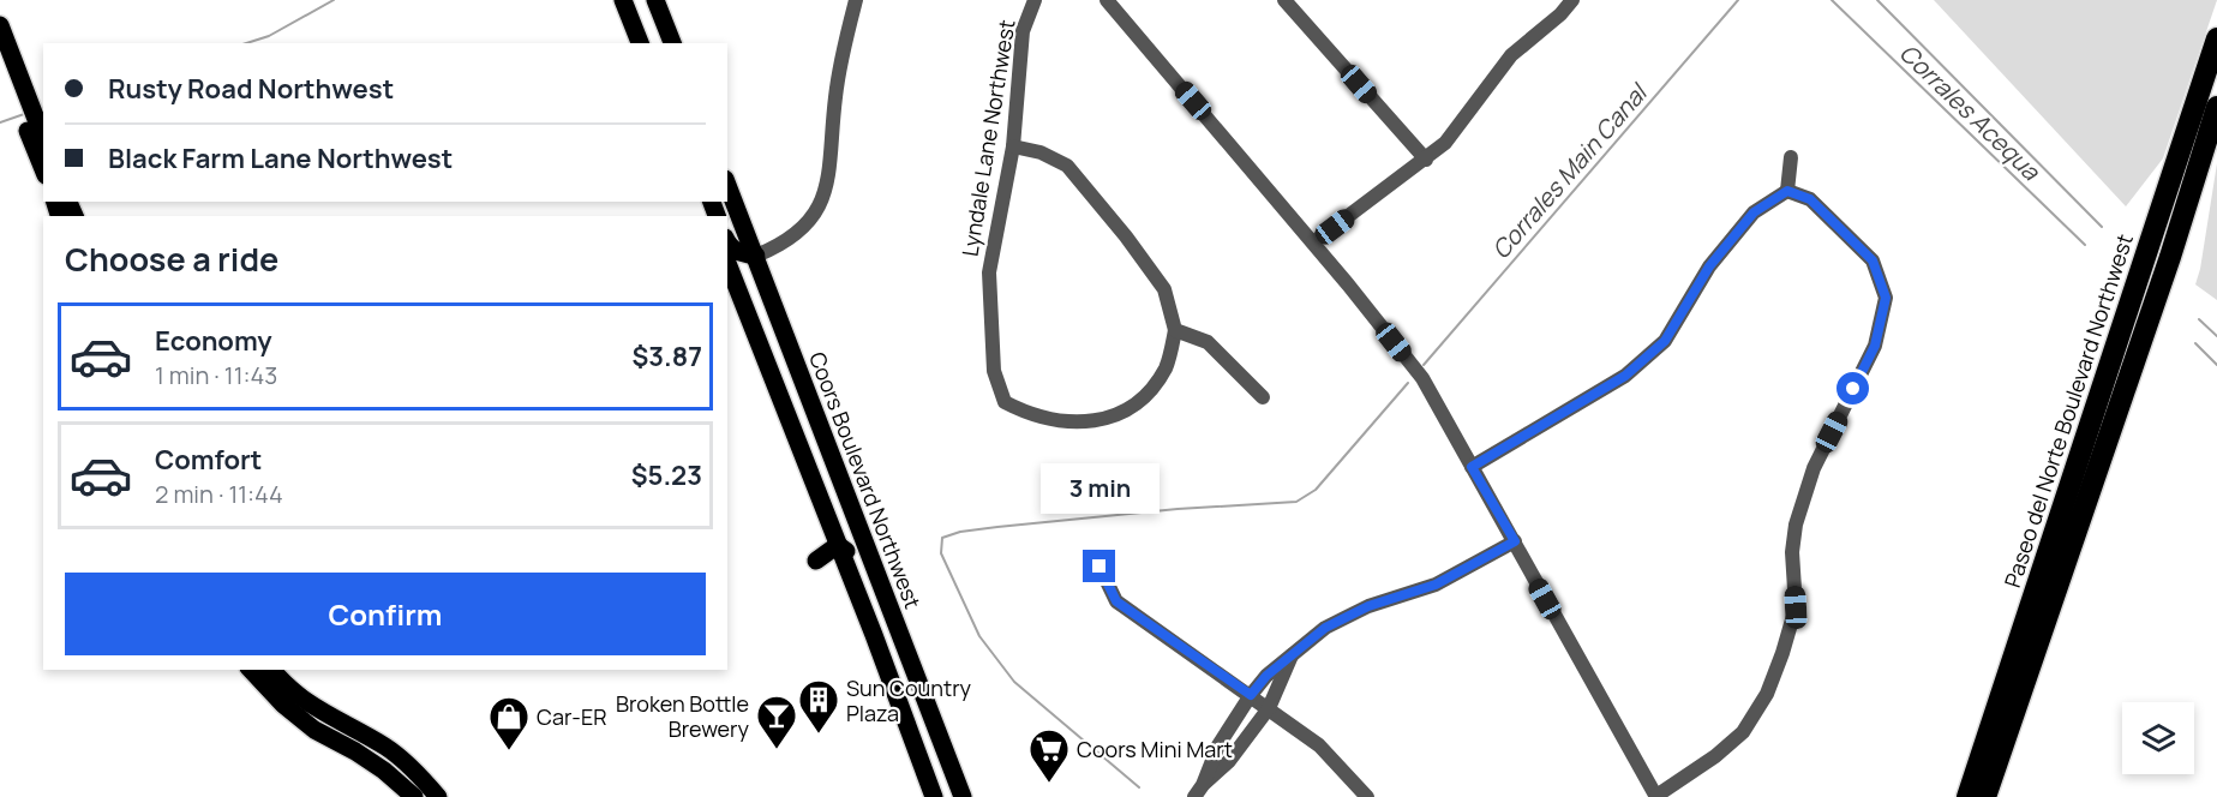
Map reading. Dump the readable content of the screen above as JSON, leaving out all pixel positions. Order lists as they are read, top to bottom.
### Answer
{
  "streets": {
    "highway": ["Paseo del Norte Boulevard Northwest"],
    "main road": ["Coors Boulevard Northwest"],
    "street": ["Lyndale Lane Northwest"]
  },
  "water": ["Corrales Acequa", "Corrales Main Canal"],
  "places": {
    "building": ["Sun Country Plaza"],
    "bar": ["Broken Bottle Brewery"],
    "shop": ["Car-ER"],
    "supermarket": ["Coors Mini Mart"]
  },
  "page": {
    "banner": ["Rusty Road Northwest", "Black Farm Lane Northwest"],
    "heading": "Choose a ride",
    "list": [
      {
        "name": "Economy",
        "note": "1 min · 11:43",
        "value": "$3.87"
      },
      {
        "name": "Comfort",
        "note": "2 min · 11:44",
        "value": "$5.23"
      }
    ],
    "bubble": "3 min",
    "buttons": "Confirm"
  }
}
